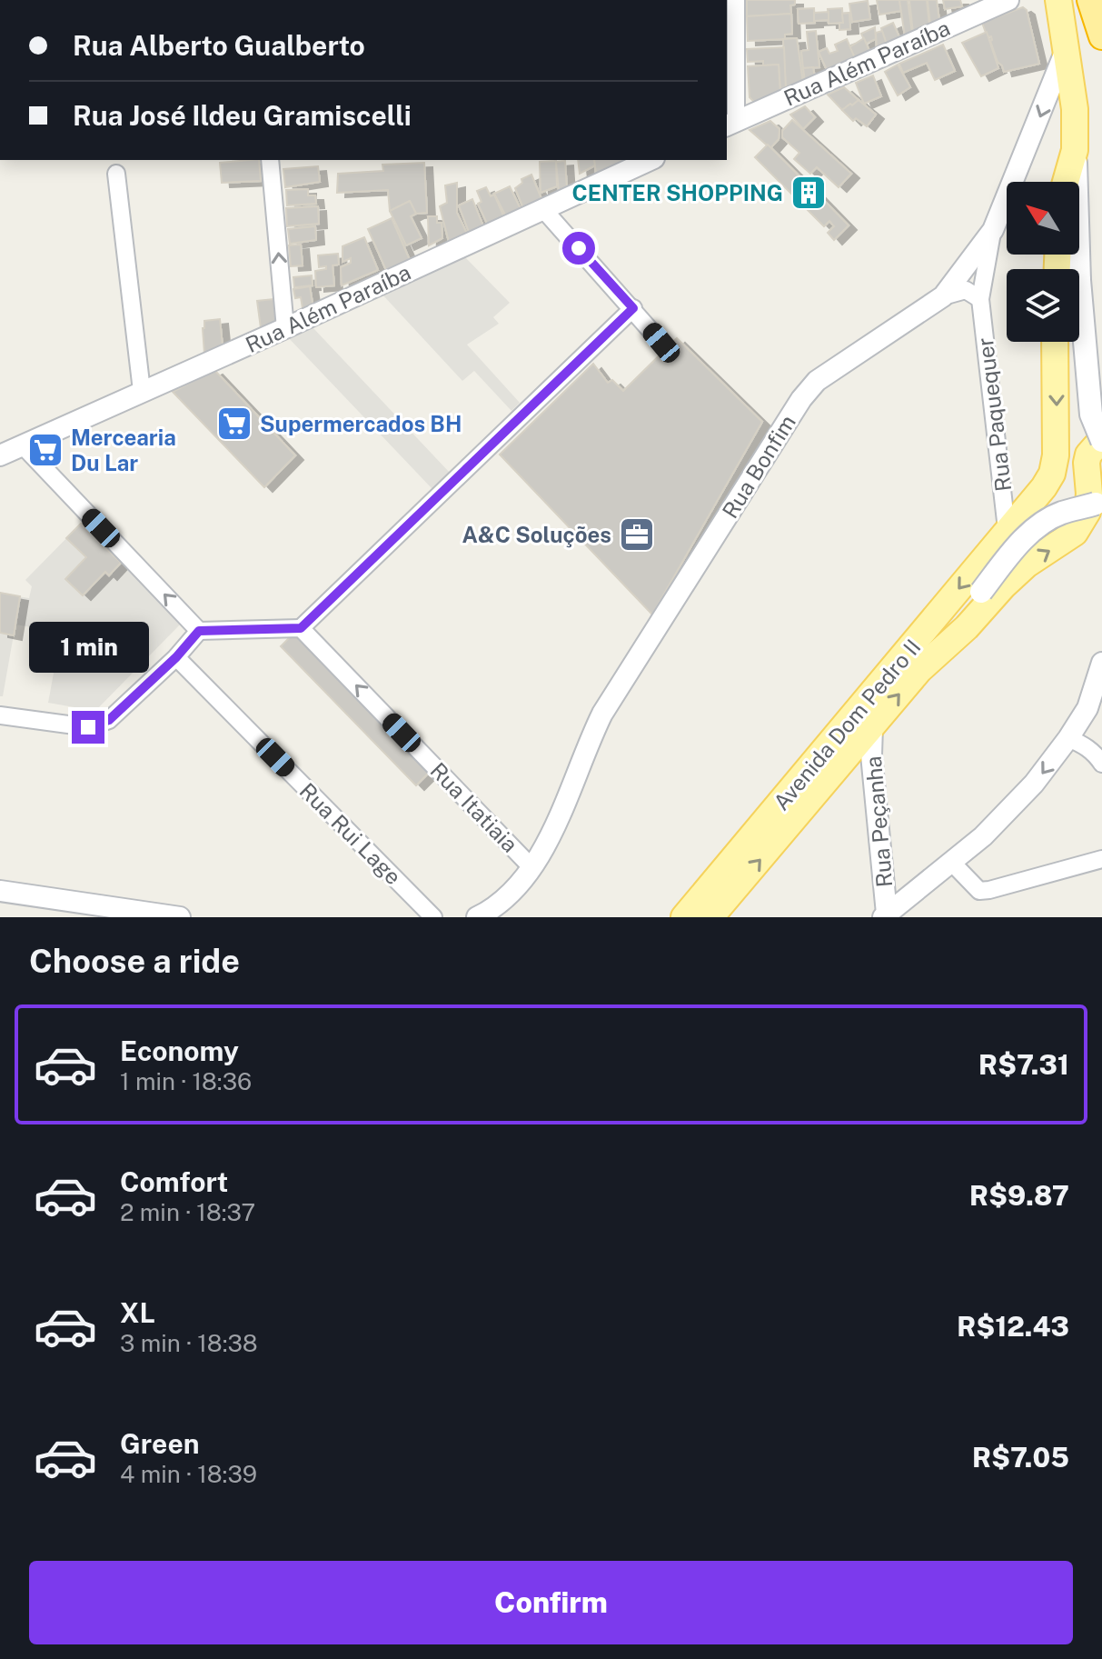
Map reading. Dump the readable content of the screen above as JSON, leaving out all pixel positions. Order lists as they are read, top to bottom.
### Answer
{
  "streets": {
    "main road": ["Avenida Dom Pedro II"],
    "street": [
      "Rua Além Paraíba",
      "Rua Paquequer",
      "Rua Bonfim",
      "Rua Itatiaia",
      "Rua Peçanha",
      "Rua Rui Lage"
    ]
  },
  "crossings": [
    ["Rua Paquequer", "Rua Bonfim"],
    ["Rua Paquequer", "Avenida Dom Pedro II"],
    ["Rua Bonfim", "Rua Itatiaia"],
    ["Avenida Dom Pedro II", "Rua Peçanha"]
  ],
  "one_way": ["Rua Itatiaia"],
  "places": {
    "building": ["CENTER SHOPPING"],
    "supermarket": ["Supermercados BH", "Mercearia Du Lar"],
    "office": ["A&C Soluções"]
  },
  "north": "top left",
  "page": {
    "banner": ["Rua Alberto Gualberto", "Rua José Ildeu Gramiscelli"],
    "bubble": "1 min",
    "heading": "Choose a ride",
    "list": [
      {
        "name": "Economy",
        "note": "1 min · 18:36",
        "value": "R$7.31"
      },
      {
        "name": "Comfort",
        "note": "2 min · 18:37",
        "value": "R$9.87"
      },
      {
        "name": "XL",
        "note": "3 min · 18:38",
        "value": "R$12.43"
      },
      {
        "name": "Green",
        "note": "4 min · 18:39",
        "value": "R$7.05"
      }
    ],
    "buttons": "Confirm"
  }
}
